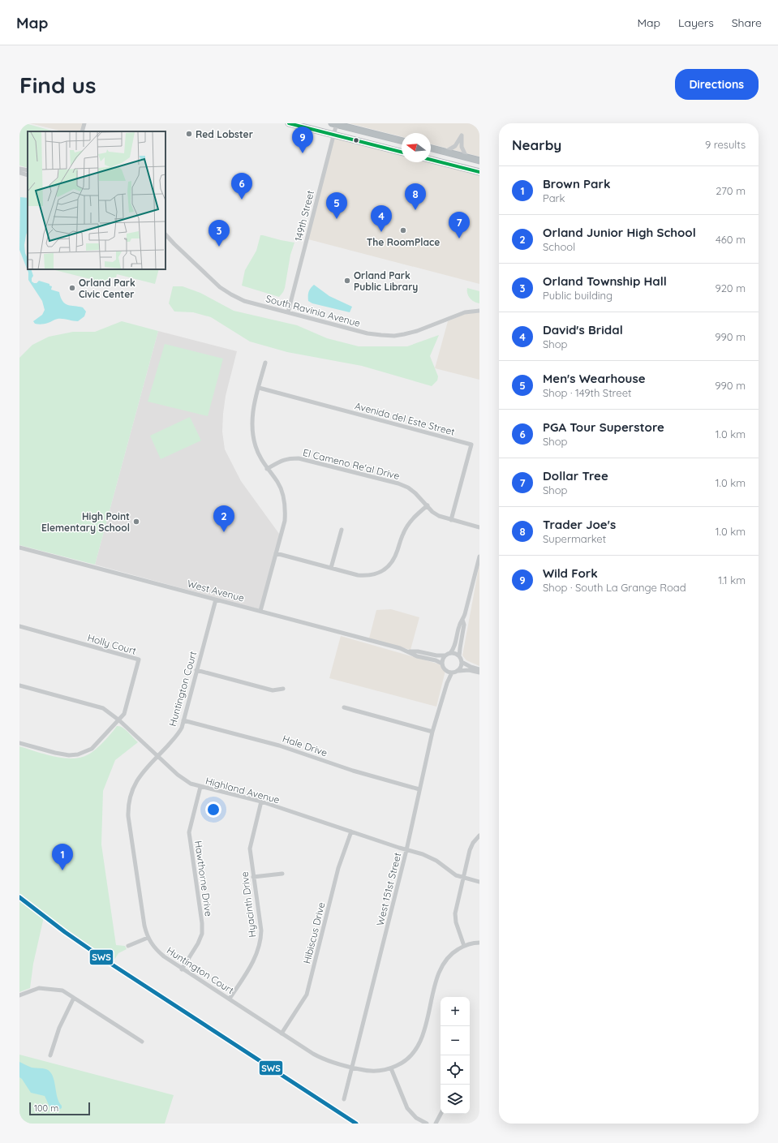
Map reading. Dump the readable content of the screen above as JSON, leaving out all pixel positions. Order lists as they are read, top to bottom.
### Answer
{
  "streets": {
    "street": [
      "149th Street",
      "South Ravinia Avenue",
      "Avenida del Este Street",
      "El Cameno Re'al Drive",
      "West Avenue",
      "Holly Court",
      "Huntington Court",
      "Hale Drive",
      "Highland Avenue",
      "Hawthorne Drive",
      "West 151st Street",
      "Hyacinth Drive",
      "Hibiscus Drive"
    ]
  },
  "crossings": [
    ["149th Street", "South Ravinia Avenue"],
    ["Avenida del Este Street", "El Cameno Re'al Drive"],
    ["West Avenue", "Huntington Court"],
    ["West Avenue", "West 151st Street"],
    ["Holly Court", "Highland Avenue"],
    ["Huntington Court", "Hale Drive"],
    ["Huntington Court", "Highland Avenue"],
    ["Huntington Court", "Hawthorne Drive"],
    ["Huntington Court", "West 151st Street"],
    ["Huntington Court", "Hyacinth Drive"],
    ["Huntington Court", "Hibiscus Drive"],
    ["Hale Drive", "West 151st Street"],
    ["Highland Avenue", "Hawthorne Drive"],
    ["Highland Avenue", "West 151st Street"],
    ["Highland Avenue", "Hyacinth Drive"],
    ["Highland Avenue", "Hibiscus Drive"]
  ],
  "places": [
    "Red Lobster",
    "The RoomPlace",
    "Orland Park Public Library",
    "Orland Park Civic Center",
    "High Point Elementary School"
  ],
  "lines": ["transit line SWS"],
  "scale_bar": "100 m",
  "north": "left",
  "page": {
    "header": "Map",
    "nav": ["Map", "Layers", "Share"],
    "buttons": "Directions",
    "title": "Find us",
    "heading": ["Nearby", "9 results"],
    "pins": [
      "9",
      "6",
      "8",
      "5",
      "4",
      "7",
      "3",
      "2",
      "1"
    ],
    "list": [
      {
        "mark": "1",
        "name": "Brown Park",
        "note": "Park",
        "value": "270 m"
      },
      {
        "mark": "2",
        "name": "Orland Junior High School",
        "note": "School",
        "value": "460 m"
      },
      {
        "mark": "3",
        "name": "Orland Township Hall",
        "note": "Public building",
        "value": "920 m"
      },
      {
        "mark": "4",
        "name": "David's Bridal",
        "note": "Shop",
        "value": "990 m"
      },
      {
        "mark": "5",
        "name": "Men's Wearhouse",
        "note": "Shop · 149th Street",
        "value": "990 m"
      },
      {
        "mark": "6",
        "name": "PGA Tour Superstore",
        "note": "Shop",
        "value": "1.0 km"
      },
      {
        "mark": "7",
        "name": "Dollar Tree",
        "note": "Shop",
        "value": "1.0 km"
      },
      {
        "mark": "8",
        "name": "Trader Joe's",
        "note": "Supermarket",
        "value": "1.0 km"
      },
      {
        "mark": "9",
        "name": "Wild Fork",
        "note": "Shop · South La Grange Road",
        "value": "1.1 km"
      }
    ],
    "map_buttons": ["+", "−"],
    "scale": "100 m"
  }
}
